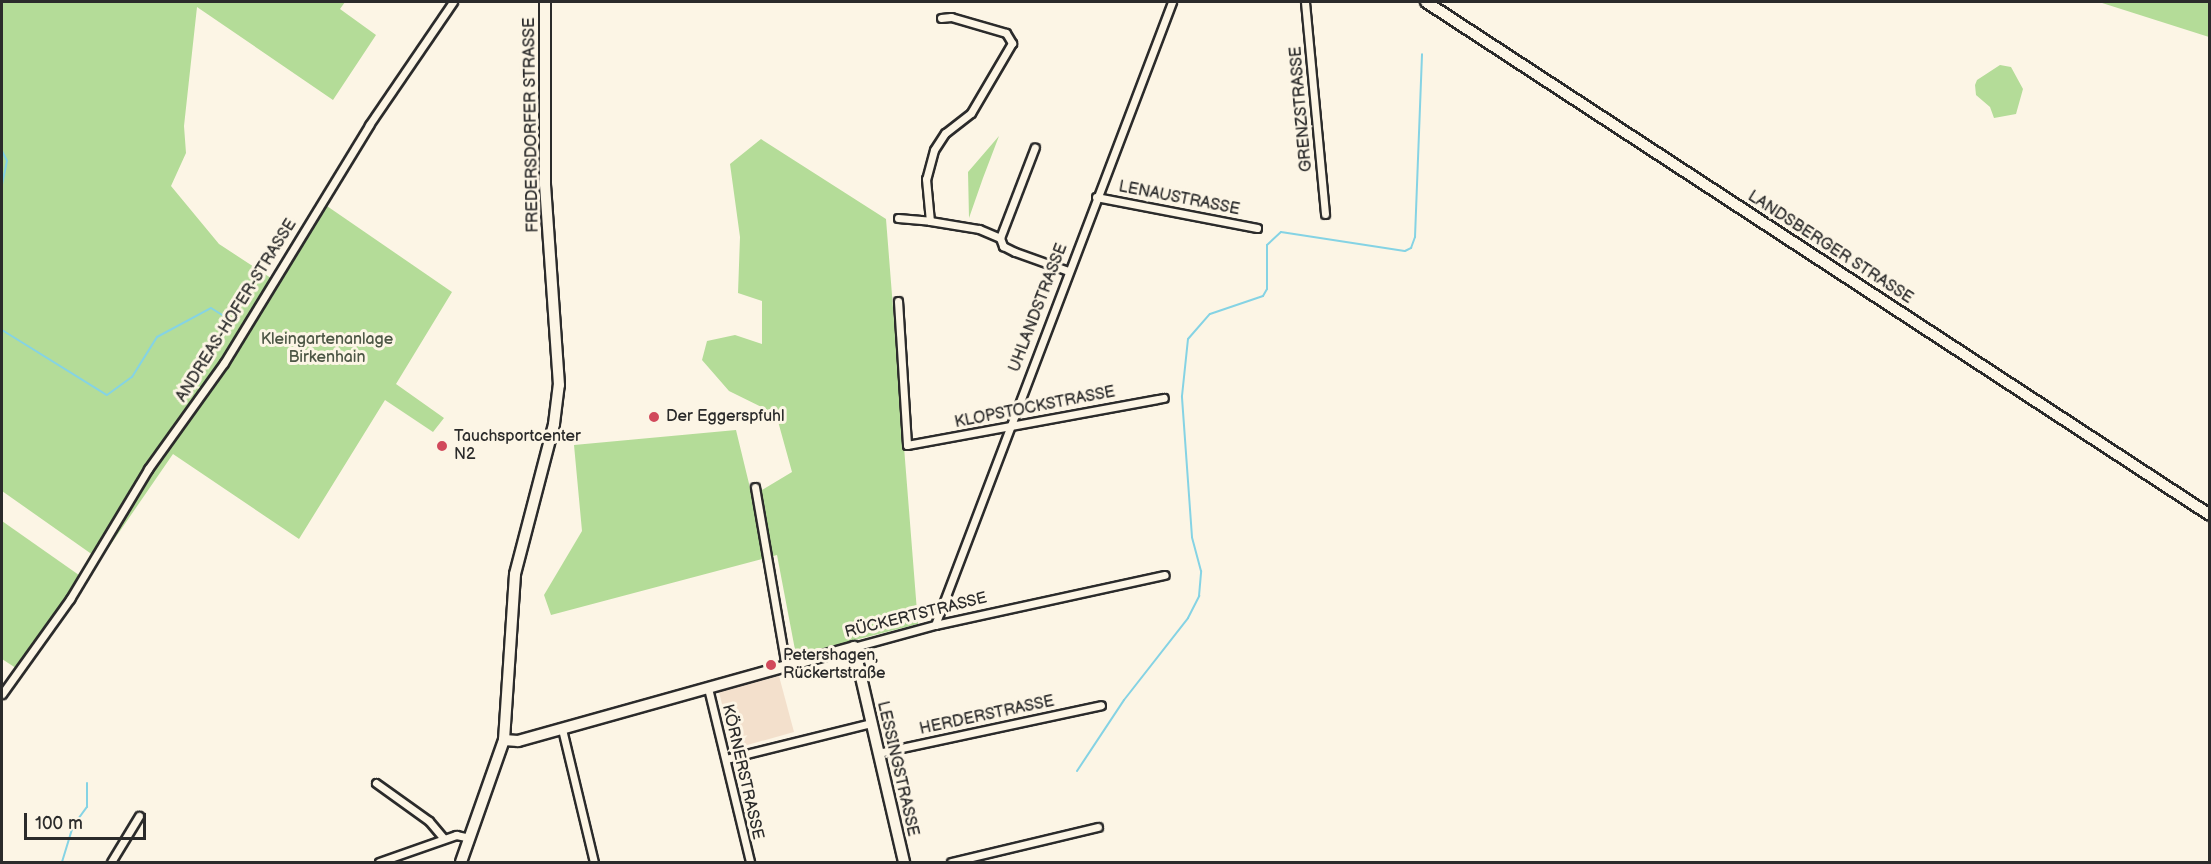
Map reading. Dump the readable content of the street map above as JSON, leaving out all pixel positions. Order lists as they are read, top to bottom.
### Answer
{
  "streets": {
    "street": [
      "GRENZSTRASSE",
      "FREDERSDORFER STRASSE",
      "LENAUSTRASSE",
      "LANDSBERGER STRASSE",
      "UHLANDSTRASSE",
      "ANDREAS-HOFER-STRASSE",
      "KLOPSTOCKSTRASSE",
      "RÜCKERTSTRASSE",
      "HERDERSTRASSE",
      "LESSINGSTRASSE",
      "KÖRNERSTRASSE"
    ]
  },
  "crossings": [
    ["FREDERSDORFER STRASSE", "RÜCKERTSTRASSE"],
    ["LENAUSTRASSE", "UHLANDSTRASSE"],
    ["UHLANDSTRASSE", "KLOPSTOCKSTRASSE"],
    ["UHLANDSTRASSE", "RÜCKERTSTRASSE"],
    ["RÜCKERTSTRASSE", "LESSINGSTRASSE"],
    ["RÜCKERTSTRASSE", "KÖRNERSTRASSE"],
    ["HERDERSTRASSE", "LESSINGSTRASSE"]
  ],
  "parks": ["Kleingartenanlage Birkenhain"],
  "places": ["Der Eggerspfuhl", "Tauchsportcenter N2", "Petershagen, Rückertstraße"],
  "scale_bar": "100 m"
}
